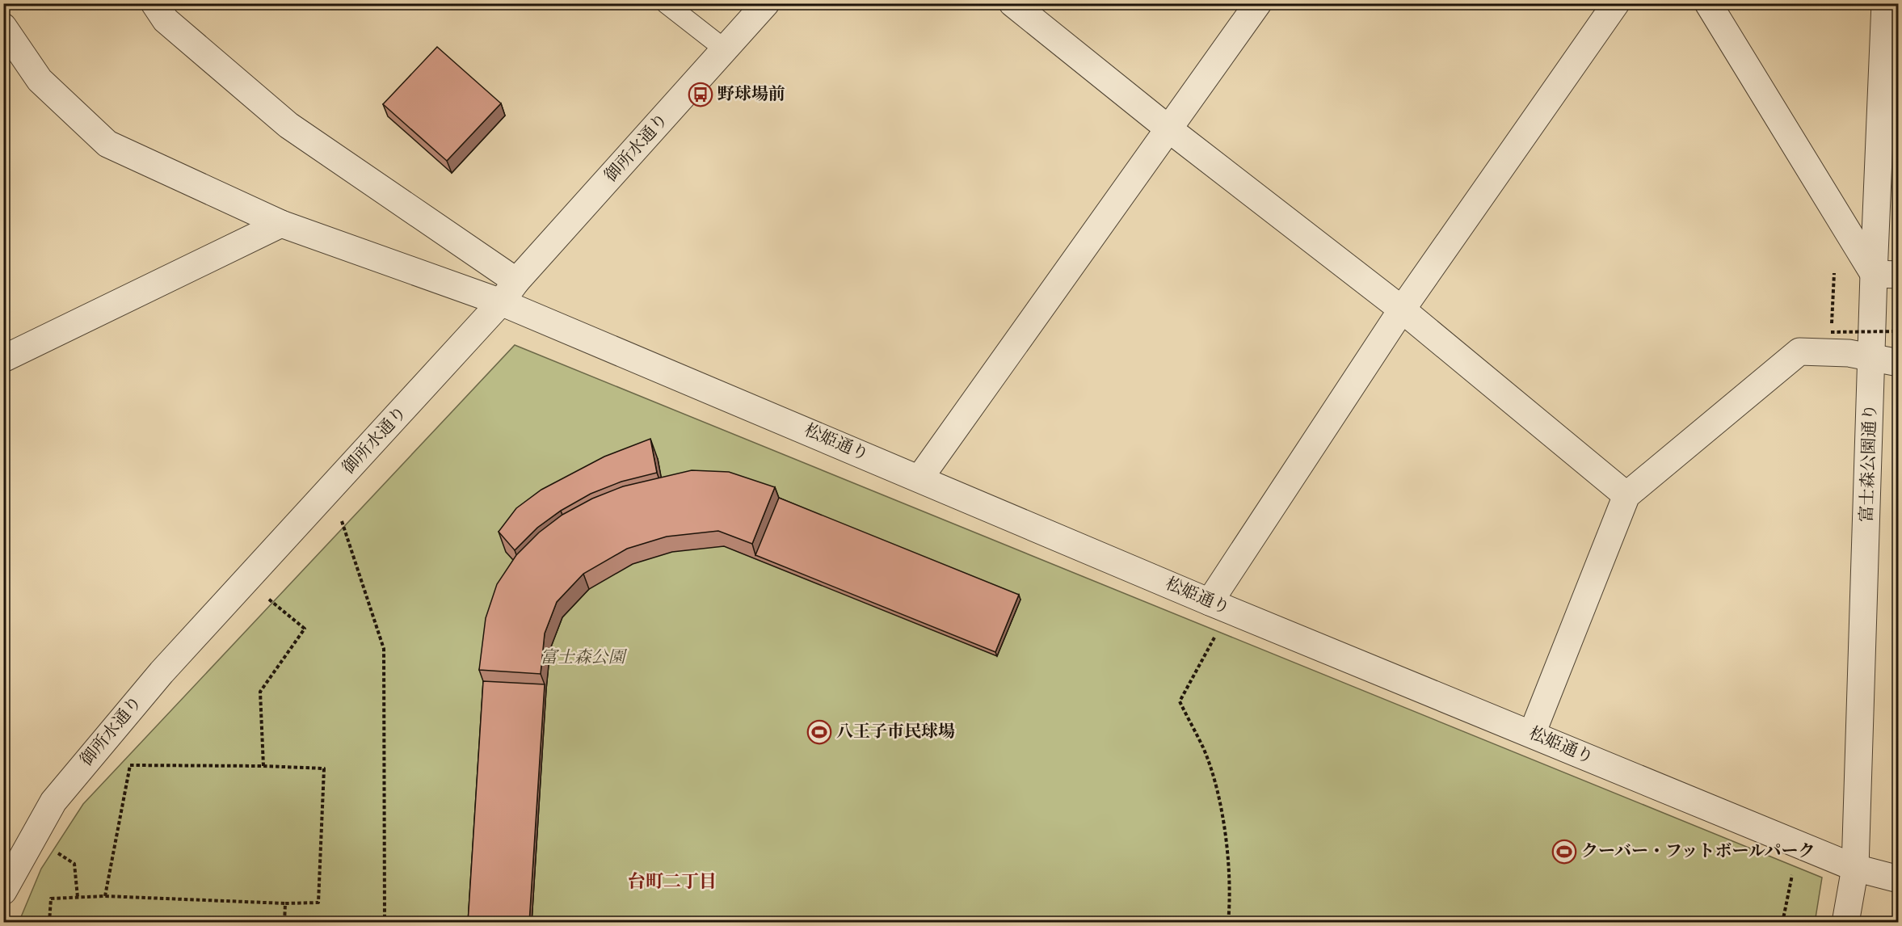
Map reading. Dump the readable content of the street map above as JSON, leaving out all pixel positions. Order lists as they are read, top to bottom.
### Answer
{
  "streets": {
    "street": ["御所水通り", "松姫通り", "富士森公園通り"]
  },
  "crossings": [
    ["御所水通り", "松姫通り"],
    ["松姫通り", "富士森公園通り"]
  ],
  "districts": ["台町二丁目"],
  "parks": ["富士森公園"],
  "places": {
    "bus stop": ["野球場前"],
    "sports": ["八王子市民球場", "クーバー・フットボールパーク"]
  }
}
